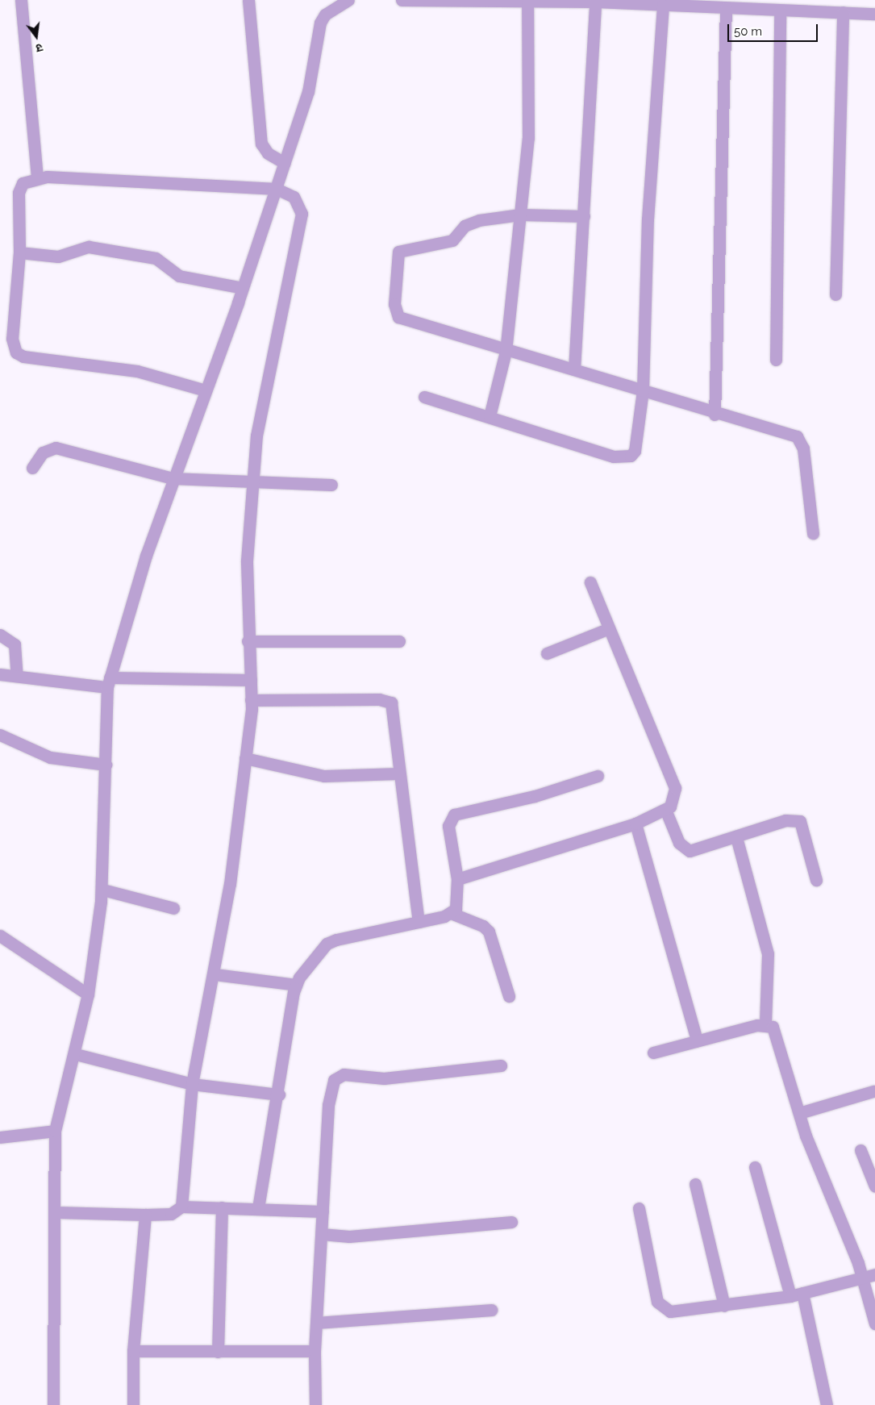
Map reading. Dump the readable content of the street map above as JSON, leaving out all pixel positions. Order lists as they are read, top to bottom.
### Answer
{
  "scale_bar": "50 m",
  "north": "bottom"
}
